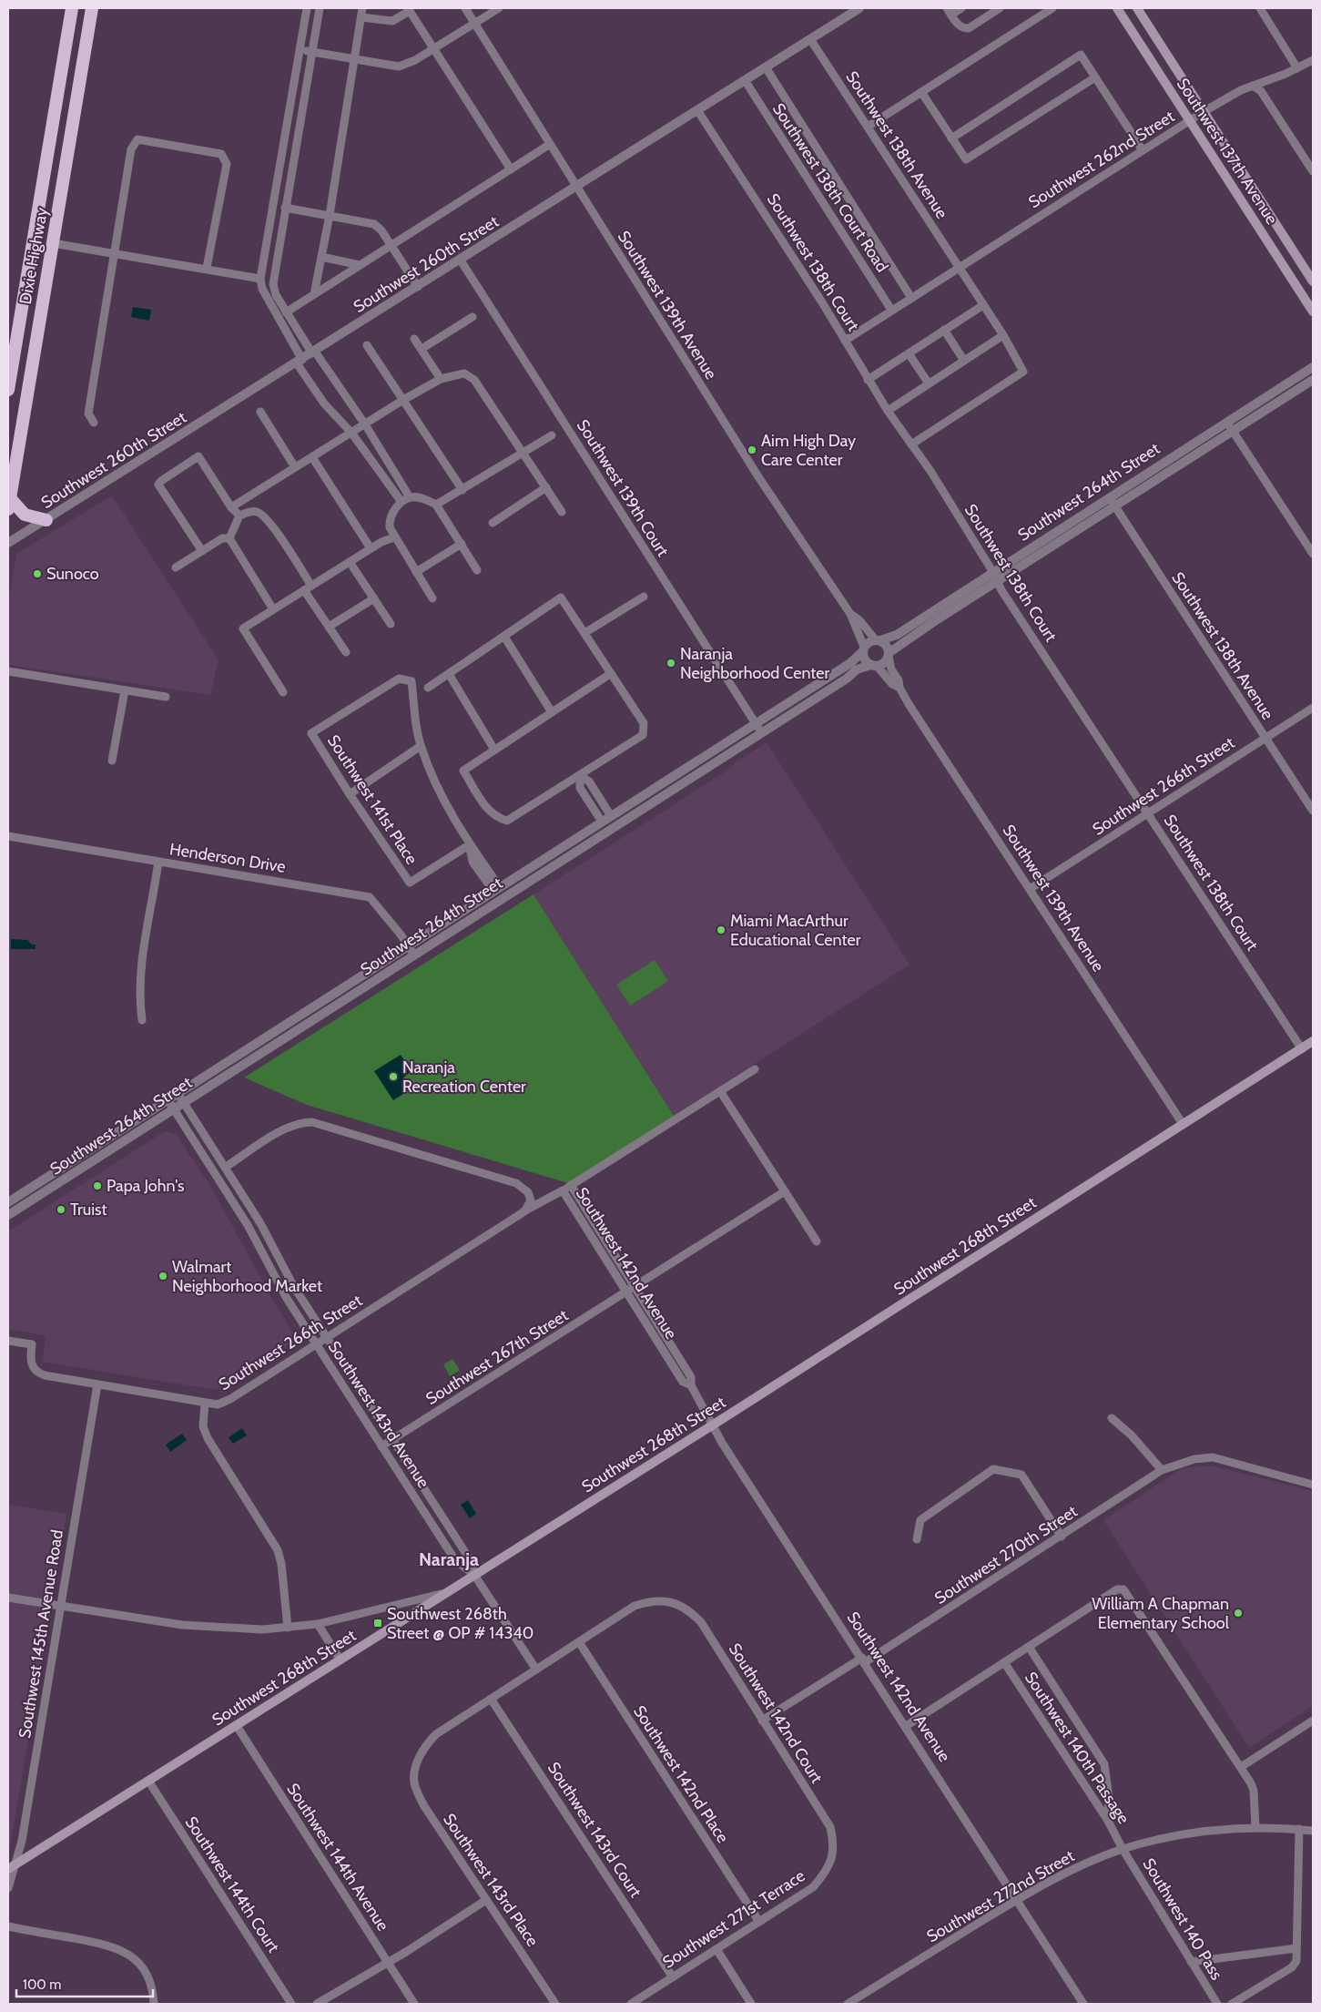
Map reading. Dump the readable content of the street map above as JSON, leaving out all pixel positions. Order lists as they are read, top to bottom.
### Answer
{
  "streets": {
    "highway": ["Dixie Highway"],
    "main road": ["Southwest 137th Avenue", "Southwest 268th Street"],
    "street": [
      "Southwest 138th Avenue",
      "Southwest 262nd Street",
      "Southwest 138th Court Road",
      "Southwest 138th Court",
      "Southwest 260th Street",
      "Southwest 139th Avenue",
      "Southwest 139th Court",
      "Southwest 264th Street",
      "Southwest 266th Street",
      "Southwest 141st Place",
      "Henderson Drive",
      "Southwest 142nd Avenue",
      "Southwest 267th Street",
      "Southwest 143rd Avenue",
      "Southwest 270th Street",
      "Southwest 145th Avenue Road",
      "Southwest 142nd Court",
      "Southwest 140th Passage",
      "Southwest 142nd Place",
      "Southwest 143rd Court",
      "Southwest 144th Avenue",
      "Southwest 143rd Place",
      "Southwest 144th Court",
      "Southwest 272nd Street",
      "Southwest 271st Terrace",
      "Southwest 140 Pass"
    ]
  },
  "crossings": [
    ["Southwest 138th Avenue", "Southwest 262nd Street"],
    ["Southwest 138th Avenue", "Southwest 138th Court"],
    ["Southwest 138th Avenue", "Southwest 260th Street"],
    ["Southwest 138th Avenue", "Southwest 264th Street"],
    ["Southwest 138th Avenue", "Southwest 266th Street"],
    ["Southwest 137th Avenue", "Southwest 262nd Street"],
    ["Southwest 262nd Street", "Southwest 138th Court Road"],
    ["Southwest 262nd Street", "Southwest 138th Court"],
    ["Southwest 138th Court Road", "Southwest 260th Street"],
    ["Southwest 138th Court", "Southwest 260th Street"],
    ["Southwest 138th Court", "Southwest 264th Street"],
    ["Southwest 138th Court", "Southwest 266th Street"],
    ["Southwest 138th Court", "Southwest 268th Street"],
    ["Southwest 260th Street", "Southwest 139th Avenue"],
    ["Southwest 260th Street", "Southwest 139th Court"],
    ["Southwest 139th Avenue", "Southwest 264th Street"],
    ["Southwest 139th Avenue", "Southwest 266th Street"],
    ["Southwest 139th Avenue", "Southwest 268th Street"],
    ["Southwest 139th Court", "Southwest 264th Street"],
    ["Southwest 264th Street", "Henderson Drive"],
    ["Southwest 264th Street", "Southwest 143rd Avenue"],
    ["Southwest 266th Street", "Southwest 142nd Avenue"],
    ["Southwest 266th Street", "Southwest 143rd Avenue"],
    ["Southwest 266th Street", "Southwest 145th Avenue Road"],
    ["Southwest 268th Street", "Southwest 142nd Avenue"],
    ["Southwest 268th Street", "Southwest 143rd Avenue"],
    ["Southwest 268th Street", "Southwest 145th Avenue Road"],
    ["Southwest 268th Street", "Southwest 144th Avenue"],
    ["Southwest 268th Street", "Southwest 144th Court"],
    ["Southwest 142nd Avenue", "Southwest 267th Street"],
    ["Southwest 142nd Avenue", "Southwest 270th Street"],
    ["Southwest 142nd Avenue", "Southwest 272nd Street"],
    ["Southwest 267th Street", "Southwest 143rd Avenue"],
    ["Southwest 270th Street", "Southwest 142nd Court"],
    ["Southwest 142nd Court", "Southwest 142nd Place"],
    ["Southwest 142nd Court", "Southwest 271st Terrace"],
    ["Southwest 140th Passage", "Southwest 272nd Street"],
    ["Southwest 140th Passage", "Southwest 140 Pass"],
    ["Southwest 142nd Place", "Southwest 271st Terrace"],
    ["Southwest 143rd Court", "Southwest 143rd Place"],
    ["Southwest 143rd Court", "Southwest 271st Terrace"],
    ["Southwest 272nd Street", "Southwest 140 Pass"]
  ],
  "districts": ["Naranja"],
  "places": {
    "other": [
      "Aim High Day Care Center",
      "Sunoco",
      "Naranja Neighborhood Center",
      "Miami MacArthur Educational Center",
      "Naranja Recreation Center",
      "Papa John's",
      "Truist",
      "Walmart Neighborhood Market",
      "William A Chapman Elementary School"
    ],
    "transit": ["Southwest 268th Street @ OP # 14340"]
  },
  "scale_bar": "100 m"
}
